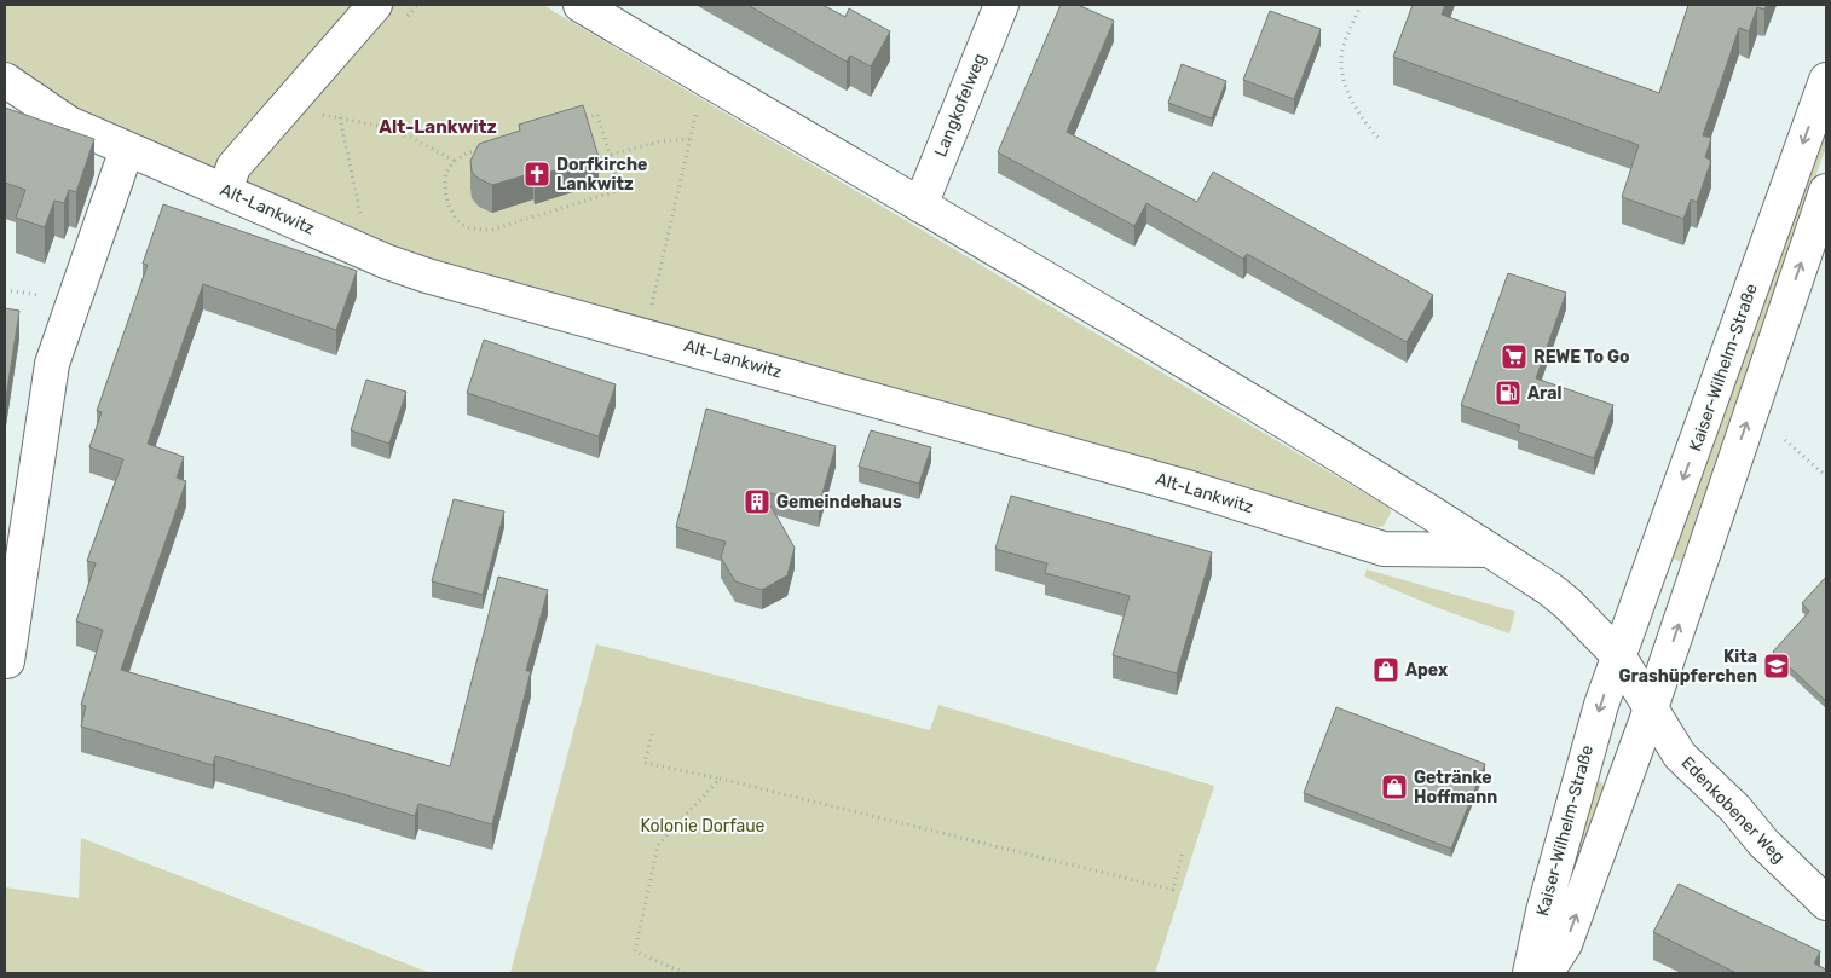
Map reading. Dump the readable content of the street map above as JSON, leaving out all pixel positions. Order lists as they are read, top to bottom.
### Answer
{
  "streets": {
    "street": [
      "Langkofelweg",
      "Alt-Lankwitz",
      "Kaiser-Wilhelm-Straße",
      "Edenkobener Weg"
    ]
  },
  "crossings": [
    ["Kaiser-Wilhelm-Straße", "Edenkobener Weg"]
  ],
  "districts": ["Alt-Lankwitz"],
  "parks": ["Kolonie Dorfaue"],
  "places": {
    "church": ["Dorfkirche Lankwitz"],
    "supermarket": ["REWE To Go"],
    "fuel station": ["Aral"],
    "building": ["Gemeindehaus"],
    "school or university": ["Kita Grashüpferchen"],
    "shop": ["Apex", "Getränke Hoffmann"]
  }
}
